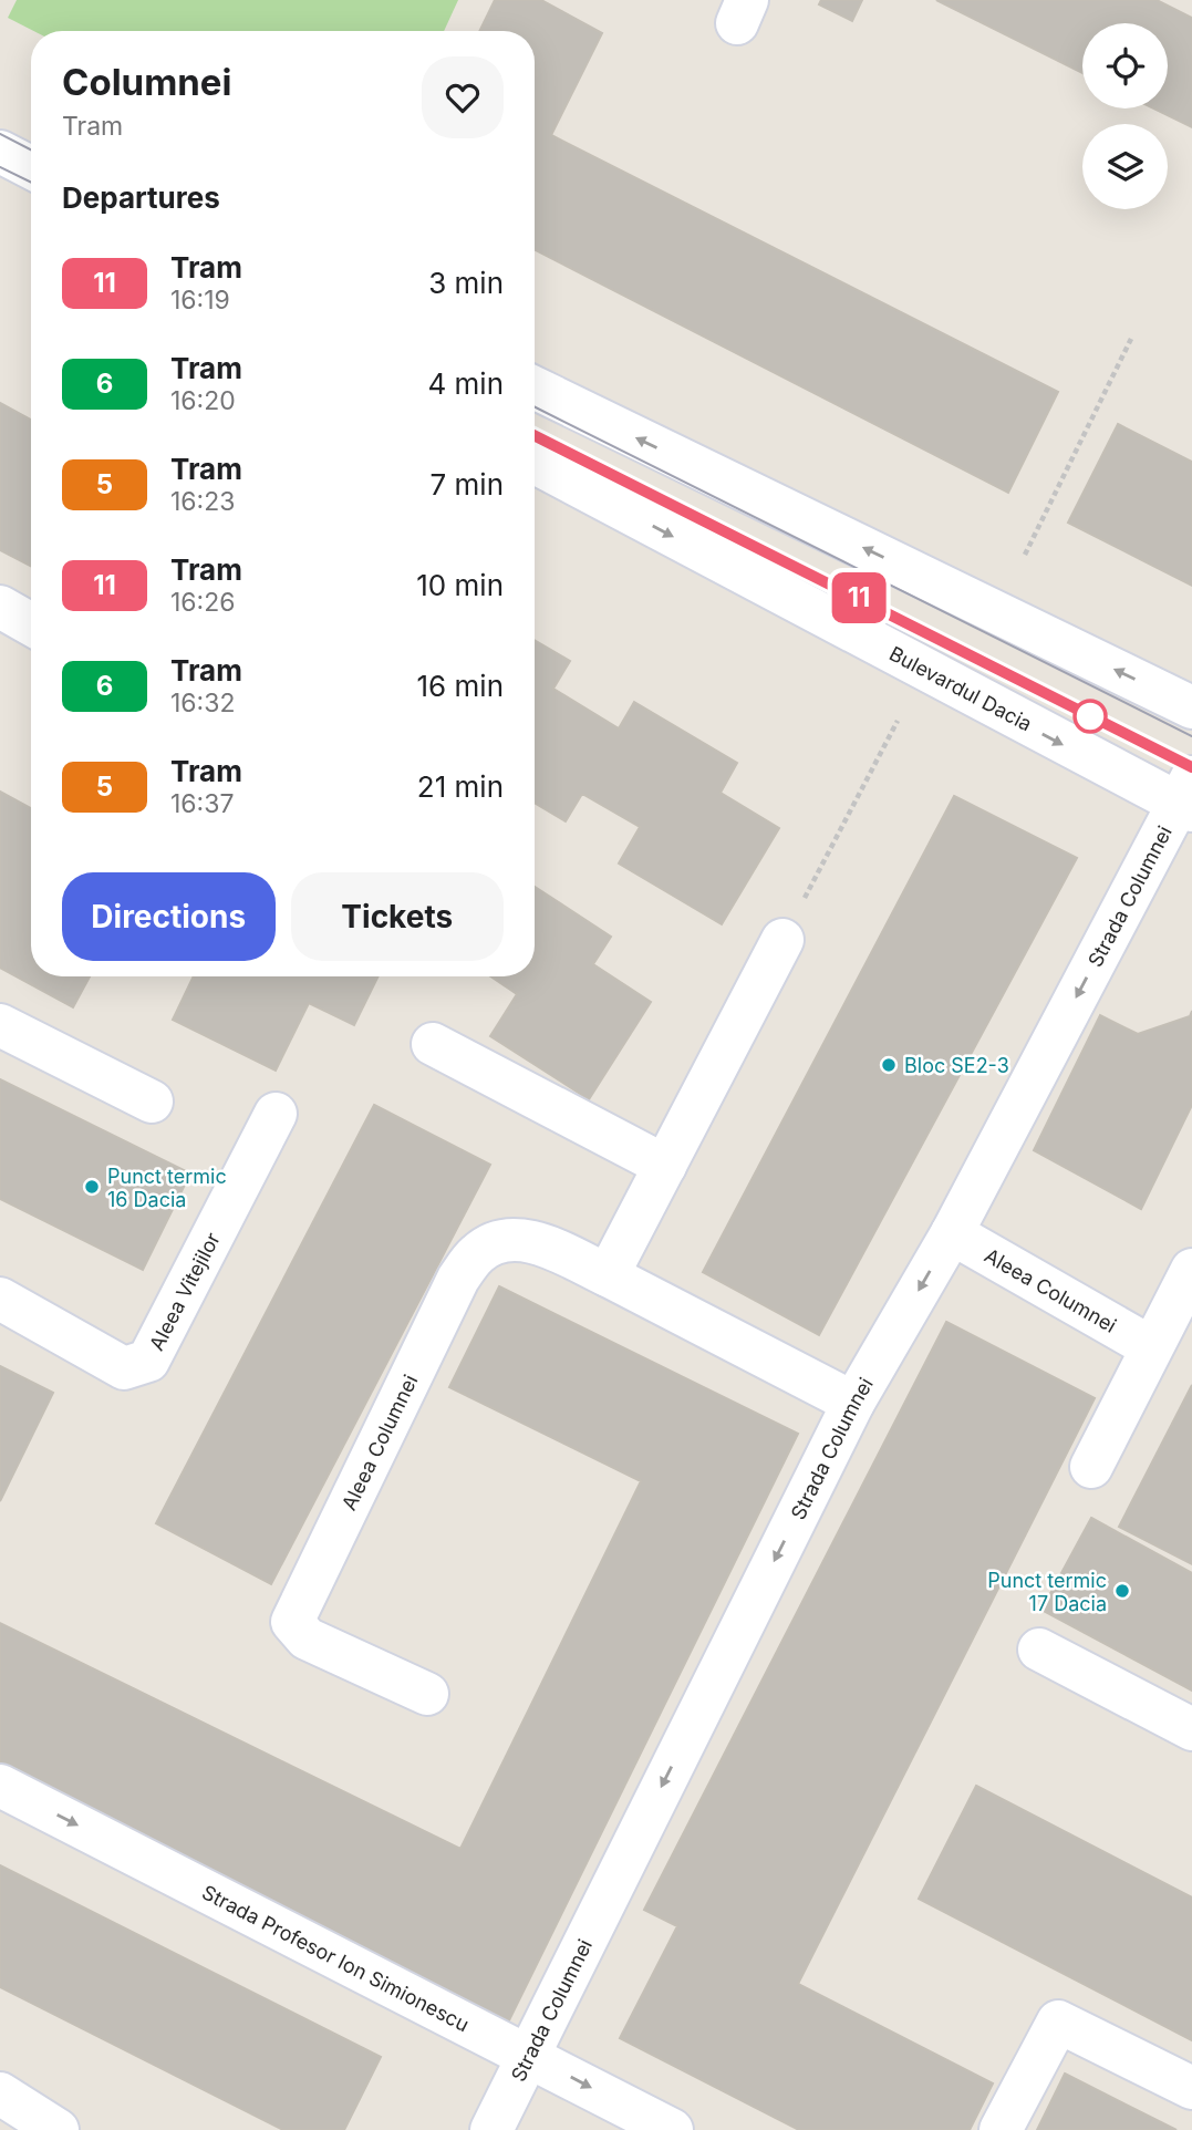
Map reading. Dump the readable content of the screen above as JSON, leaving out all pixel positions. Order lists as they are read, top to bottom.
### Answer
{
  "streets": {
    "street": [
      "Bulevardul Dacia",
      "Strada Columnei",
      "Aleea Columnei",
      "Aleea Vitejilor",
      "Strada Profesor Ion Simionescu"
    ]
  },
  "crossings": [
    ["Bulevardul Dacia", "Strada Columnei"],
    ["Strada Columnei", "Aleea Columnei"],
    ["Strada Columnei", "Strada Profesor Ion Simionescu"]
  ],
  "one_way": ["Strada Profesor Ion Simionescu"],
  "places": ["Bloc SE2-3", "Punct termic 16 Dacia", "Punct termic 17 Dacia"],
  "lines": ["tram line 11"],
  "page": {
    "on_map": "11",
    "heading": [
      ["Columnei", "Tram"],
      "Departures"
    ],
    "list": [
      {
        "mark": "11",
        "name": "Tram",
        "note": "16:19",
        "value": "3 min"
      },
      {
        "mark": "6",
        "name": "Tram",
        "note": "16:20",
        "value": "4 min"
      },
      {
        "mark": "5",
        "name": "Tram",
        "note": "16:23",
        "value": "7 min"
      },
      {
        "mark": "11",
        "name": "Tram",
        "note": "16:26",
        "value": "10 min"
      },
      {
        "mark": "6",
        "name": "Tram",
        "note": "16:32",
        "value": "16 min"
      },
      {
        "mark": "5",
        "name": "Tram",
        "note": "16:37",
        "value": "21 min"
      }
    ],
    "buttons": ["Directions", "Tickets"]
  }
}
